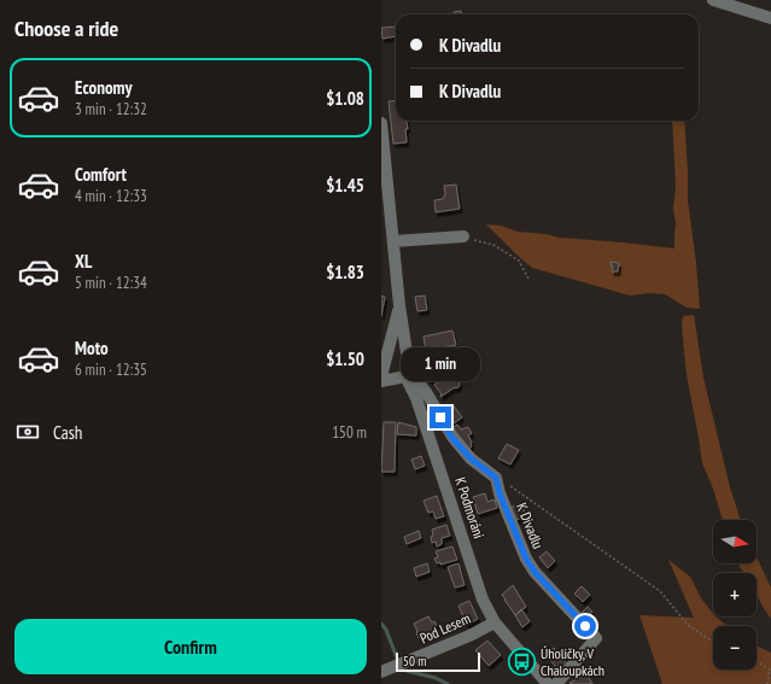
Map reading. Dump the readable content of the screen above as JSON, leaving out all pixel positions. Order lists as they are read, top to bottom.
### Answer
{
  "streets": {
    "street": ["K Podmoráni", "K Divadlu", "Pod Lesem"]
  },
  "crossings": [
    ["K Podmoráni", "Pod Lesem"]
  ],
  "places": {
    "bus stop": ["Úholičky, V Chaloupkách"]
  },
  "scale_bar": "50 m",
  "north": "right",
  "page": {
    "heading": "Choose a ride",
    "banner": ["K Divadlu", "K Divadlu"],
    "list": [
      {
        "name": "Economy",
        "note": "3 min · 12:32",
        "value": "$1.08"
      },
      {
        "name": "Comfort",
        "note": "4 min · 12:33",
        "value": "$1.45"
      },
      {
        "name": "XL",
        "note": "5 min · 12:34",
        "value": "$1.83"
      },
      {
        "name": "Moto",
        "note": "6 min · 12:35",
        "value": "$1.50"
      }
    ],
    "bubble": "1 min",
    "pay": ["Cash", "150 m"],
    "map_buttons": ["+", "−"],
    "buttons": "Confirm",
    "scale": "50 m"
  }
}
